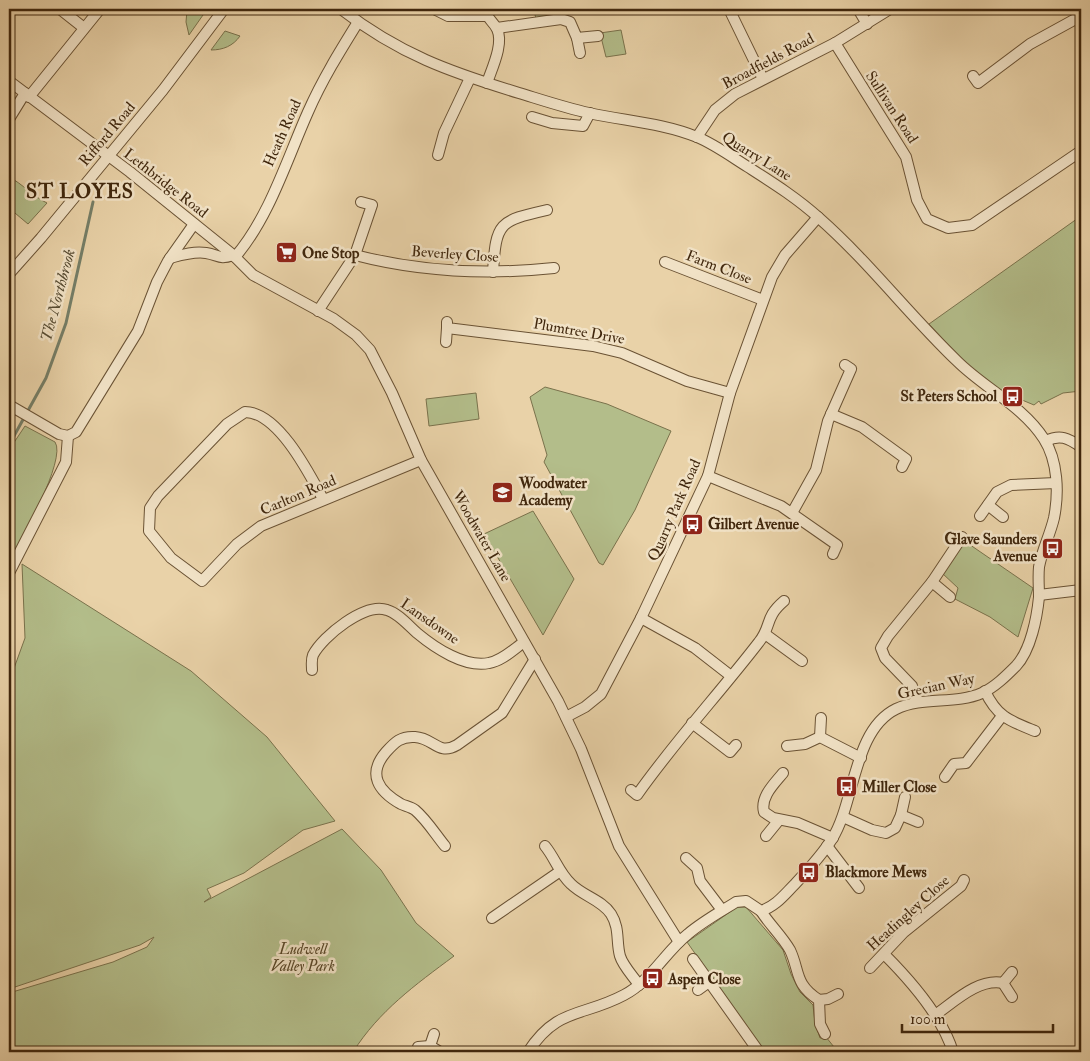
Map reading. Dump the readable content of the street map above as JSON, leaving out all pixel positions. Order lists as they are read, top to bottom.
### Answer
{
  "streets": {
    "street": [
      "Broadfields Road",
      "Sullivan Road",
      "Heath Road",
      "Rifford Road",
      "Quarry Lane",
      "Lethbridge Road",
      "Beverley Close",
      "Farm Close",
      "Plumtree Drive",
      "Carlton Road",
      "Quarry Park Road",
      "Woodwater Lane",
      "Lansdowne",
      "Grecian Way",
      "Headingley Close"
    ]
  },
  "crossings": [
    ["Broadfields Road", "Sullivan Road"],
    ["Broadfields Road", "Quarry Lane"],
    ["Heath Road", "Quarry Lane"],
    ["Heath Road", "Lethbridge Road"],
    ["Heath Road", "Woodwater Lane"],
    ["Rifford Road", "Lethbridge Road"],
    ["Quarry Lane", "Quarry Park Road"],
    ["Quarry Lane", "Grecian Way"],
    ["Lethbridge Road", "Woodwater Lane"],
    ["Farm Close", "Quarry Park Road"],
    ["Plumtree Drive", "Quarry Park Road"],
    ["Carlton Road", "Woodwater Lane"],
    ["Quarry Park Road", "Woodwater Lane"],
    ["Woodwater Lane", "Lansdowne"]
  ],
  "districts": ["ST LOYES"],
  "water": ["The Northbrook"],
  "parks": ["Ludwell Valley Park"],
  "places": {
    "supermarket": ["One Stop"],
    "bus stop": [
      "St Peters School",
      "Gilbert Avenue",
      "Glave Saunders Avenue",
      "Miller Close",
      "Blackmore Mews",
      "Aspen Close"
    ],
    "school or university": ["Woodwater Academy"]
  },
  "scale_bar": "100 m"
}
